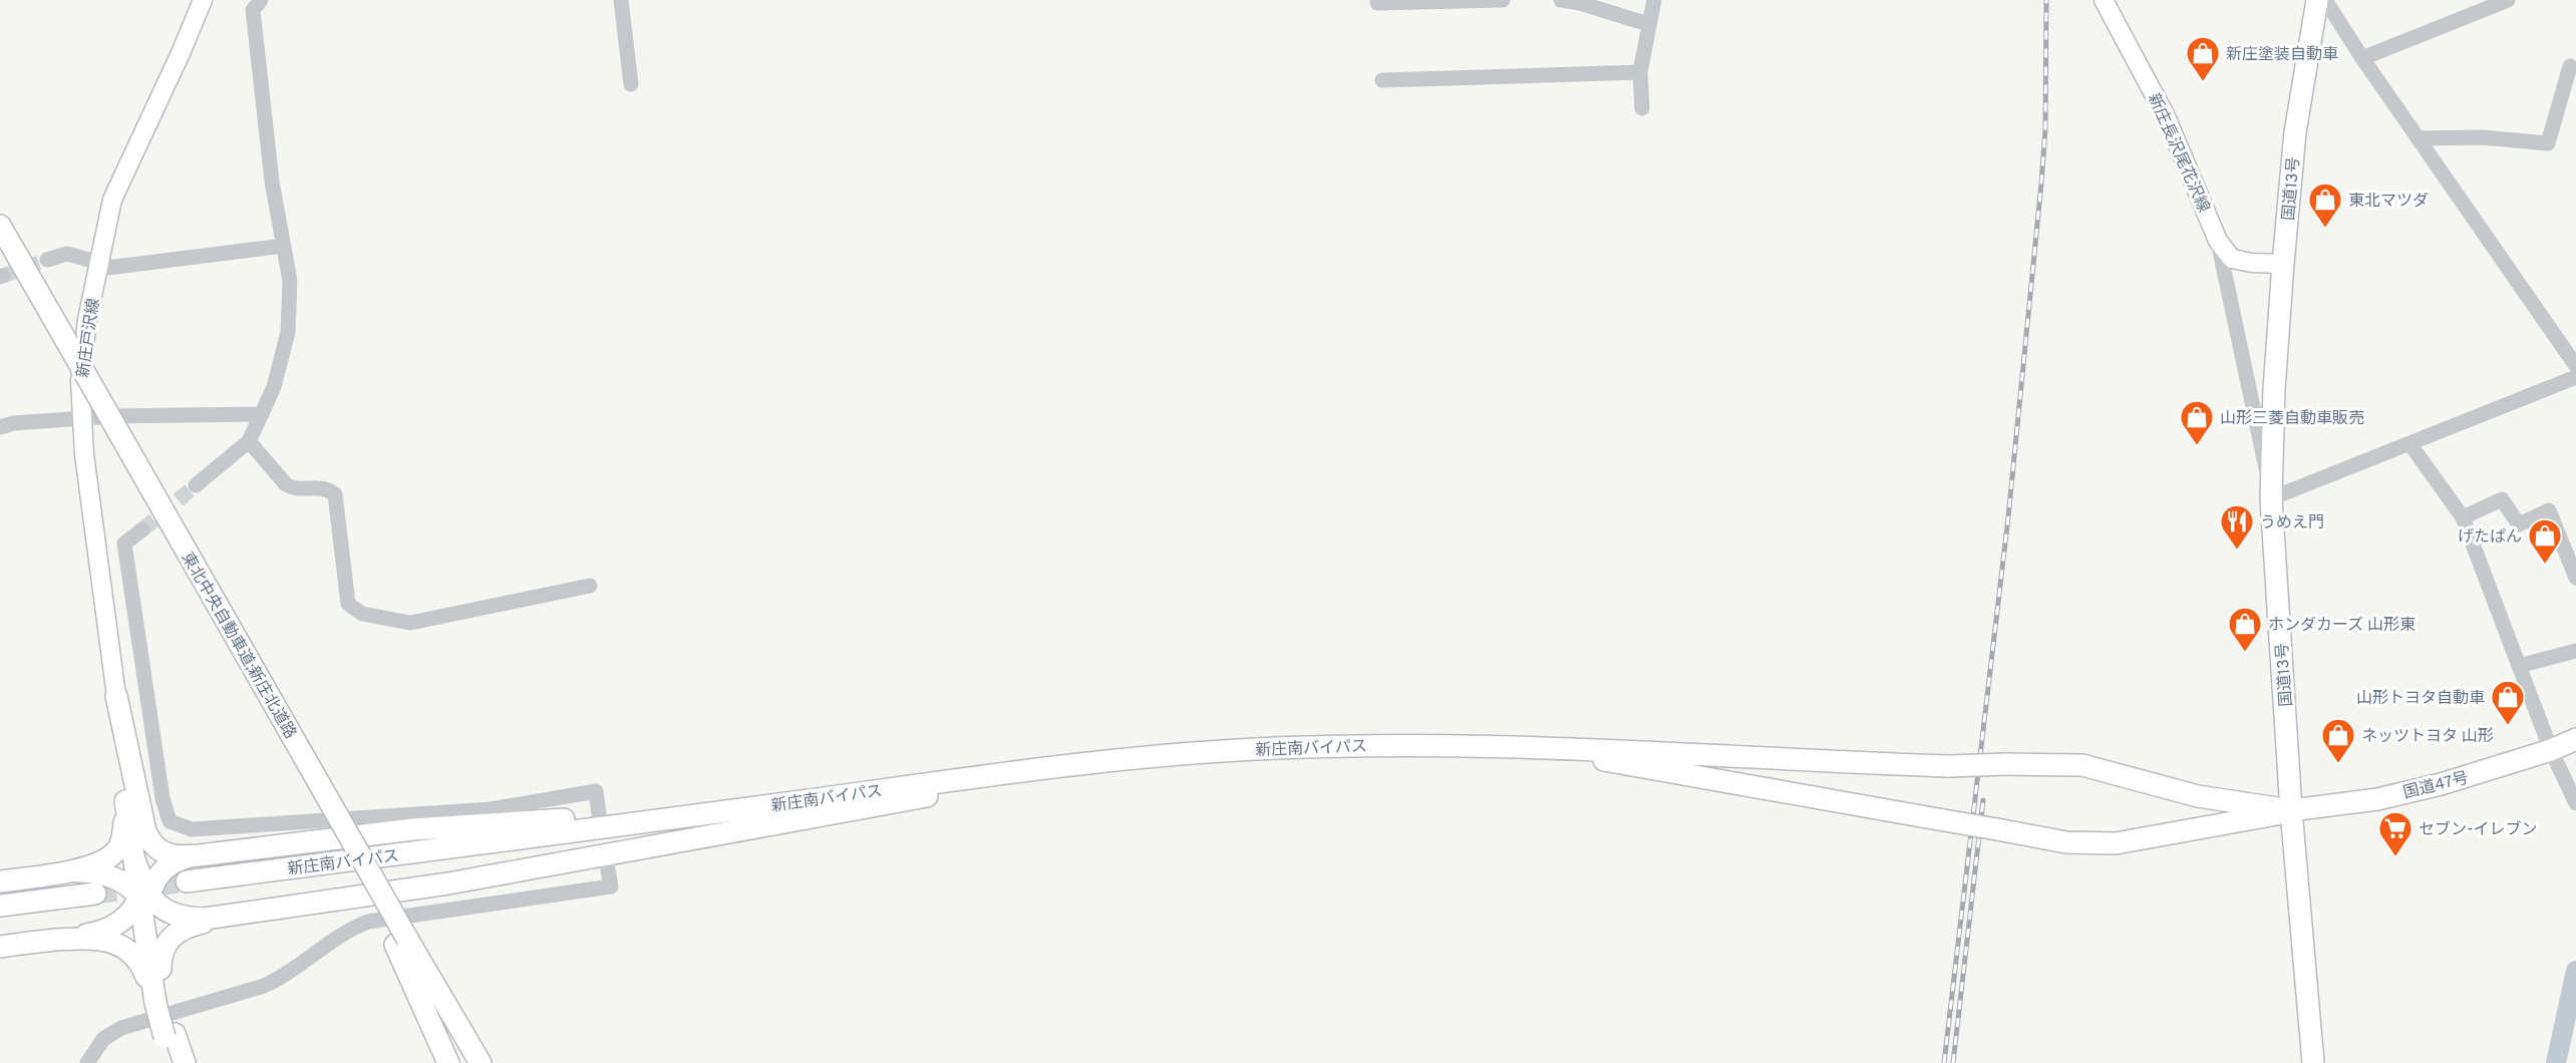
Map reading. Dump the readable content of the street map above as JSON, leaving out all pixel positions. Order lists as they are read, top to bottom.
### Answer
{
  "streets": {
    "highway": [
      "国道13号",
      "東北中央自動車道;新庄北道路",
      "新庄南バイパス",
      "国道47号"
    ],
    "main road": ["新庄長沢尾花沢線", "新庄戸沢線"]
  },
  "crossings": [
    ["新庄長沢尾花沢線", "国道13号"],
    ["国道13号", "国道47号"]
  ],
  "places": {
    "shop": [
      "新庄塗装自動車",
      "東北マツダ",
      "山形三菱自動車販売",
      "げたぱん",
      "ホンダカーズ 山形東",
      "山形トヨタ自動車",
      "ネッツトヨタ 山形"
    ],
    "restaurant": ["うめえ門"],
    "supermarket": ["セブン-イレブン"]
  }
}
